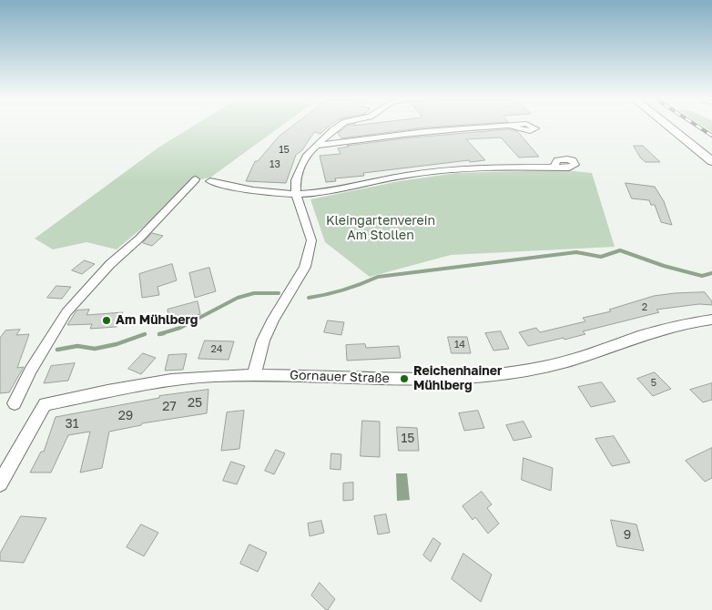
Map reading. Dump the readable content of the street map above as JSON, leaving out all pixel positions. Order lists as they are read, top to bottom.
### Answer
{
  "streets": {
    "street": ["Gornauer Straße"]
  },
  "parks": ["Kleingartenverein Am Stollen"],
  "places": ["Am Mühlberg", "Reichenhainer Mühlberg"],
  "house_numbers": [
    "15",
    "13",
    "2",
    "14",
    "24",
    "5",
    "25",
    "27",
    "29",
    "31",
    "15",
    "9"
  ]
}
